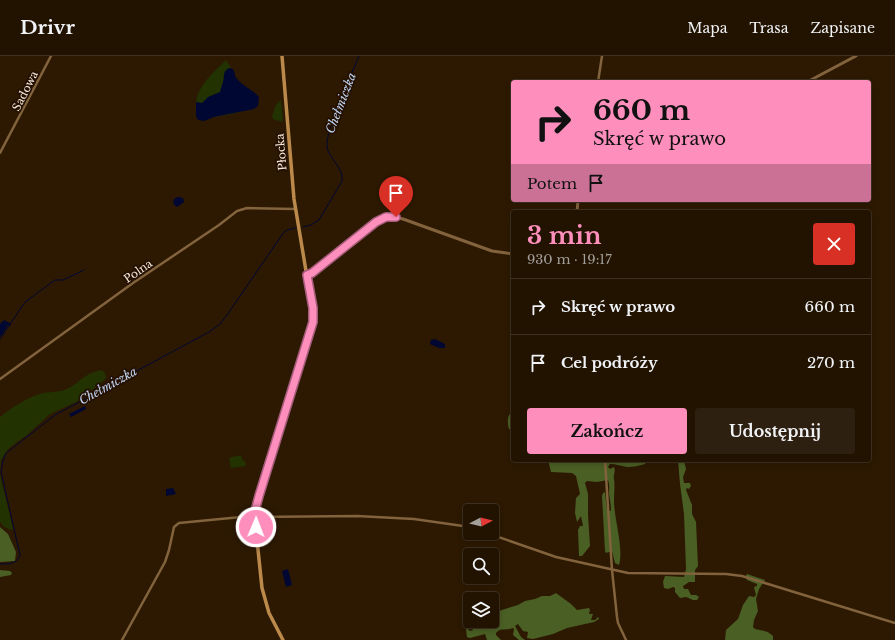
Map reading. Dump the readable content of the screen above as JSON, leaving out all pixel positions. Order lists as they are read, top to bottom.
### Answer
{
  "streets": {
    "main road": ["Płocka"],
    "street": ["Sadowa", "Polna"]
  },
  "crossings": [
    ["Płocka", "Polna"]
  ],
  "water": ["Chełmiczka"],
  "north": "right",
  "page": {
    "header": "Drivr",
    "nav": ["Mapa", "Trasa", "Zapisane"],
    "turn": ["660 m", "Skręć w prawo"],
    "then": "Potem",
    "heading": ["3 min", "930 m · 19:17"],
    "list": [
      {
        "name": "Skręć w prawo",
        "value": "660 m"
      },
      {
        "name": "Cel podróży",
        "value": "270 m"
      }
    ],
    "buttons": ["Zakończ", "Udostępnij"]
  }
}
